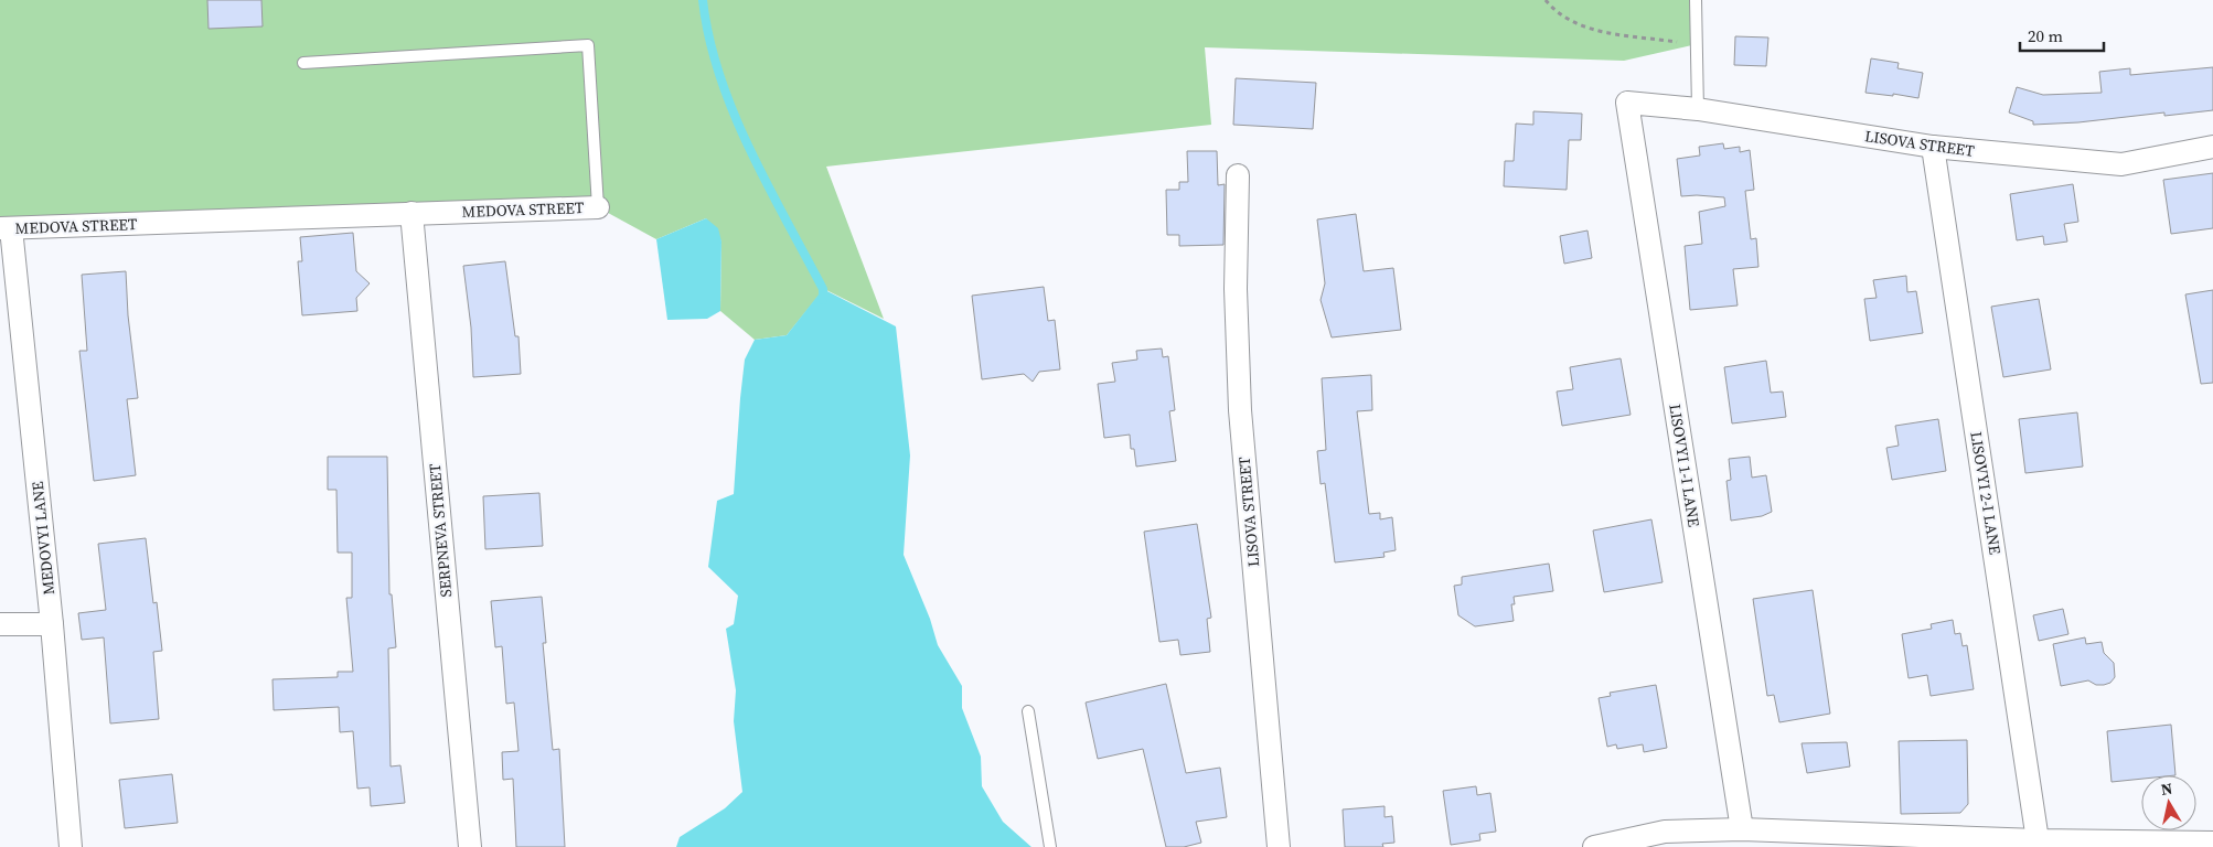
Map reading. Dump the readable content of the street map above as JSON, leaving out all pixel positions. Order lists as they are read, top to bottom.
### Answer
{
  "streets": {
    "street": [
      "LISOVA STREET",
      "MEDOVA STREET",
      "LISOVYI 1-I LANE",
      "LISOVYI 2-I LANE",
      "SERPNEVA STREET",
      "MEDOVYI LANE"
    ]
  },
  "crossings": [
    ["LISOVA STREET", "LISOVYI 1-I LANE"],
    ["LISOVA STREET", "LISOVYI 2-I LANE"],
    ["MEDOVA STREET", "SERPNEVA STREET"],
    ["MEDOVA STREET", "MEDOVYI LANE"]
  ],
  "scale_bar": "20 m",
  "north": "top"
}
